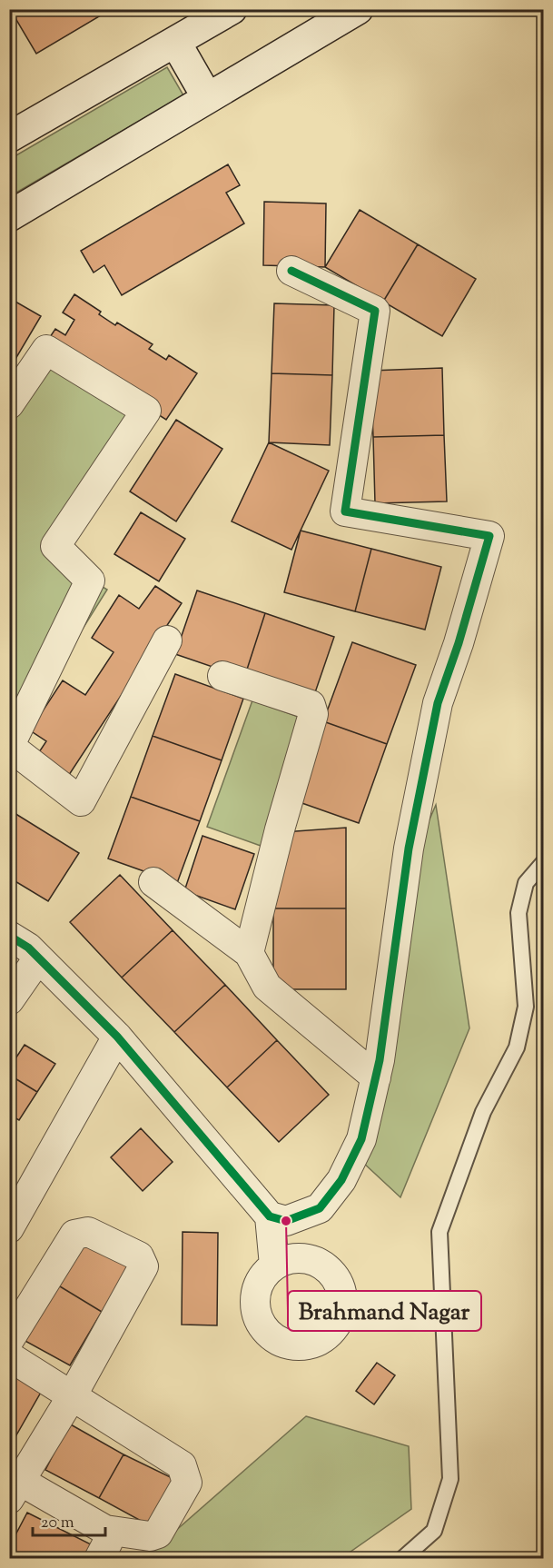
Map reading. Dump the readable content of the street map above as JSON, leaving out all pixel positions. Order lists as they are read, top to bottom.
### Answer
{
  "places": ["Brahmand Nagar"],
  "scale_bar": "20 m"
}
